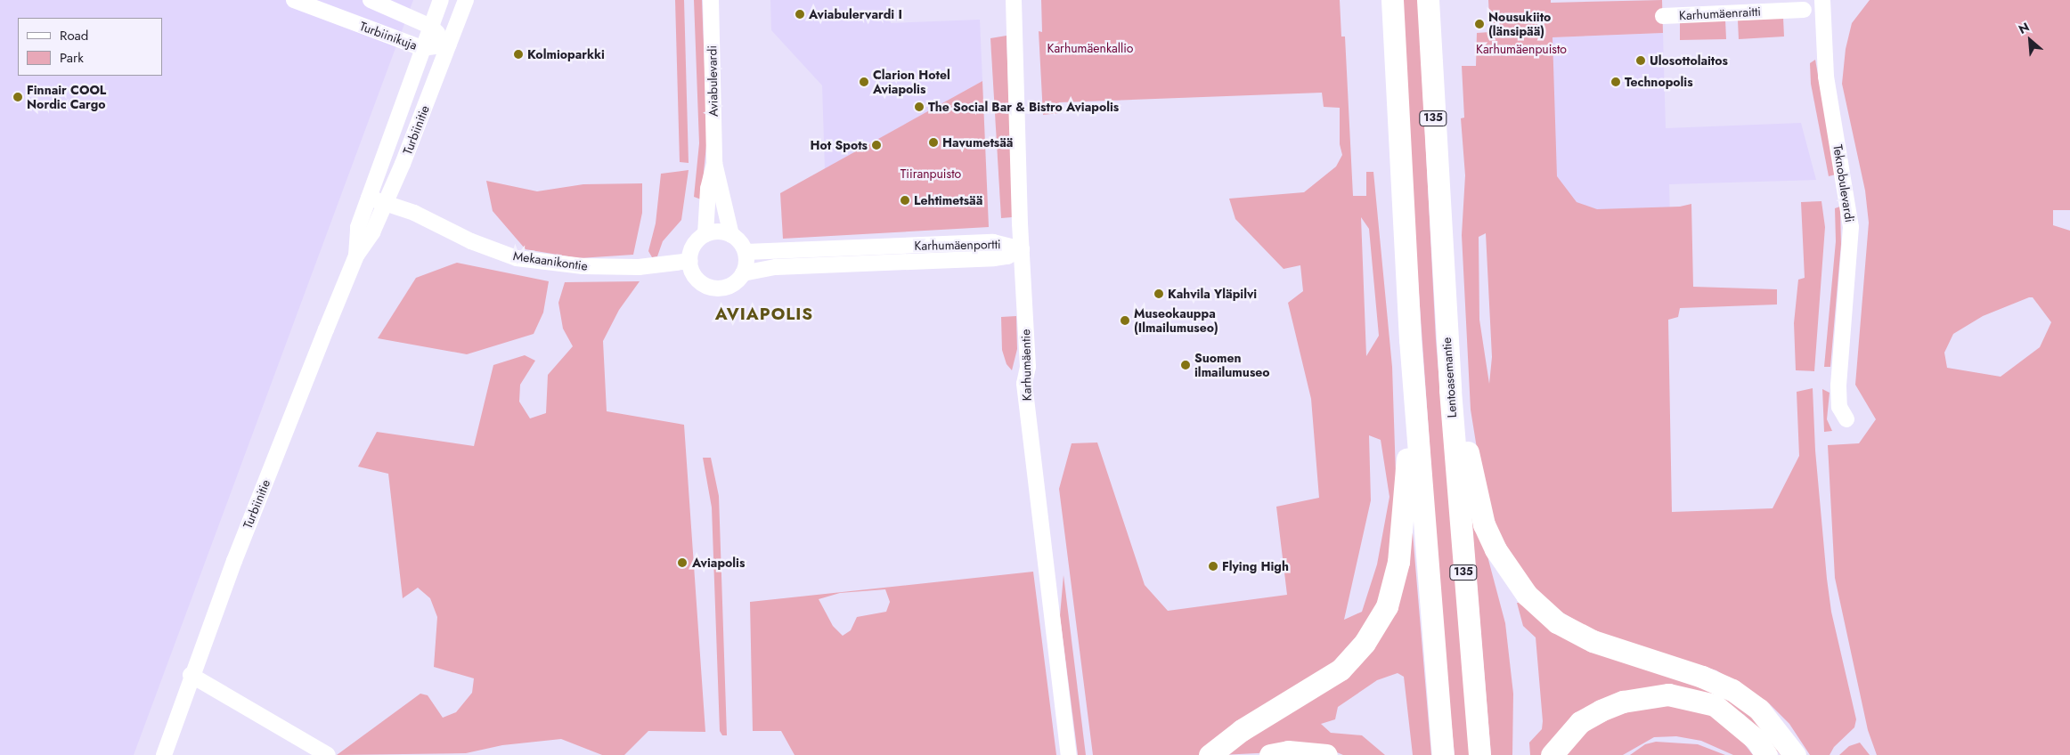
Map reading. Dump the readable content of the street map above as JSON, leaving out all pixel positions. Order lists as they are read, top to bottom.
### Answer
{
  "streets": {
    "highway": ["135", "Lentoasemantie"],
    "street": [
      "Karhumäenraitti",
      "Turbiinikuja",
      "Aviabulevardi",
      "Turbiinitie",
      "Teknobulevardi",
      "Karhumäenportti",
      "Mekaanikontie",
      "Karhumäentie"
    ]
  },
  "crossings": [
    ["Turbiinikuja", "Turbiinitie"],
    ["Aviabulevardi", "Karhumäenportti"],
    ["Aviabulevardi", "Mekaanikontie"],
    ["Turbiinitie", "Mekaanikontie"],
    ["Karhumäenportti", "Mekaanikontie"],
    ["Karhumäenportti", "Karhumäentie"]
  ],
  "districts": ["AVIAPOLIS"],
  "parks": ["Karhumäenkallio", "Karhumäenpuisto", "Tiiranpuisto"],
  "places": [
    "Aviabulervardi I",
    "Nousukiito (länsipää)",
    "Kolmioparkki",
    "Ulosottolaitos",
    "Clarion Hotel Aviapolis",
    "Technopolis",
    "Finnair COOL Nordic Cargo",
    "The Social Bar & Bistro Aviapolis",
    "Havumetsää",
    "Hot Spots",
    "Lehtimetsää",
    "Kahvila Yläpilvi",
    "Museokauppa (Ilmailumuseo)",
    "Suomen ilmailumuseo",
    "Aviapolis",
    "Flying High"
  ],
  "legend": ["Road", "Park"],
  "north": "top left"
}
